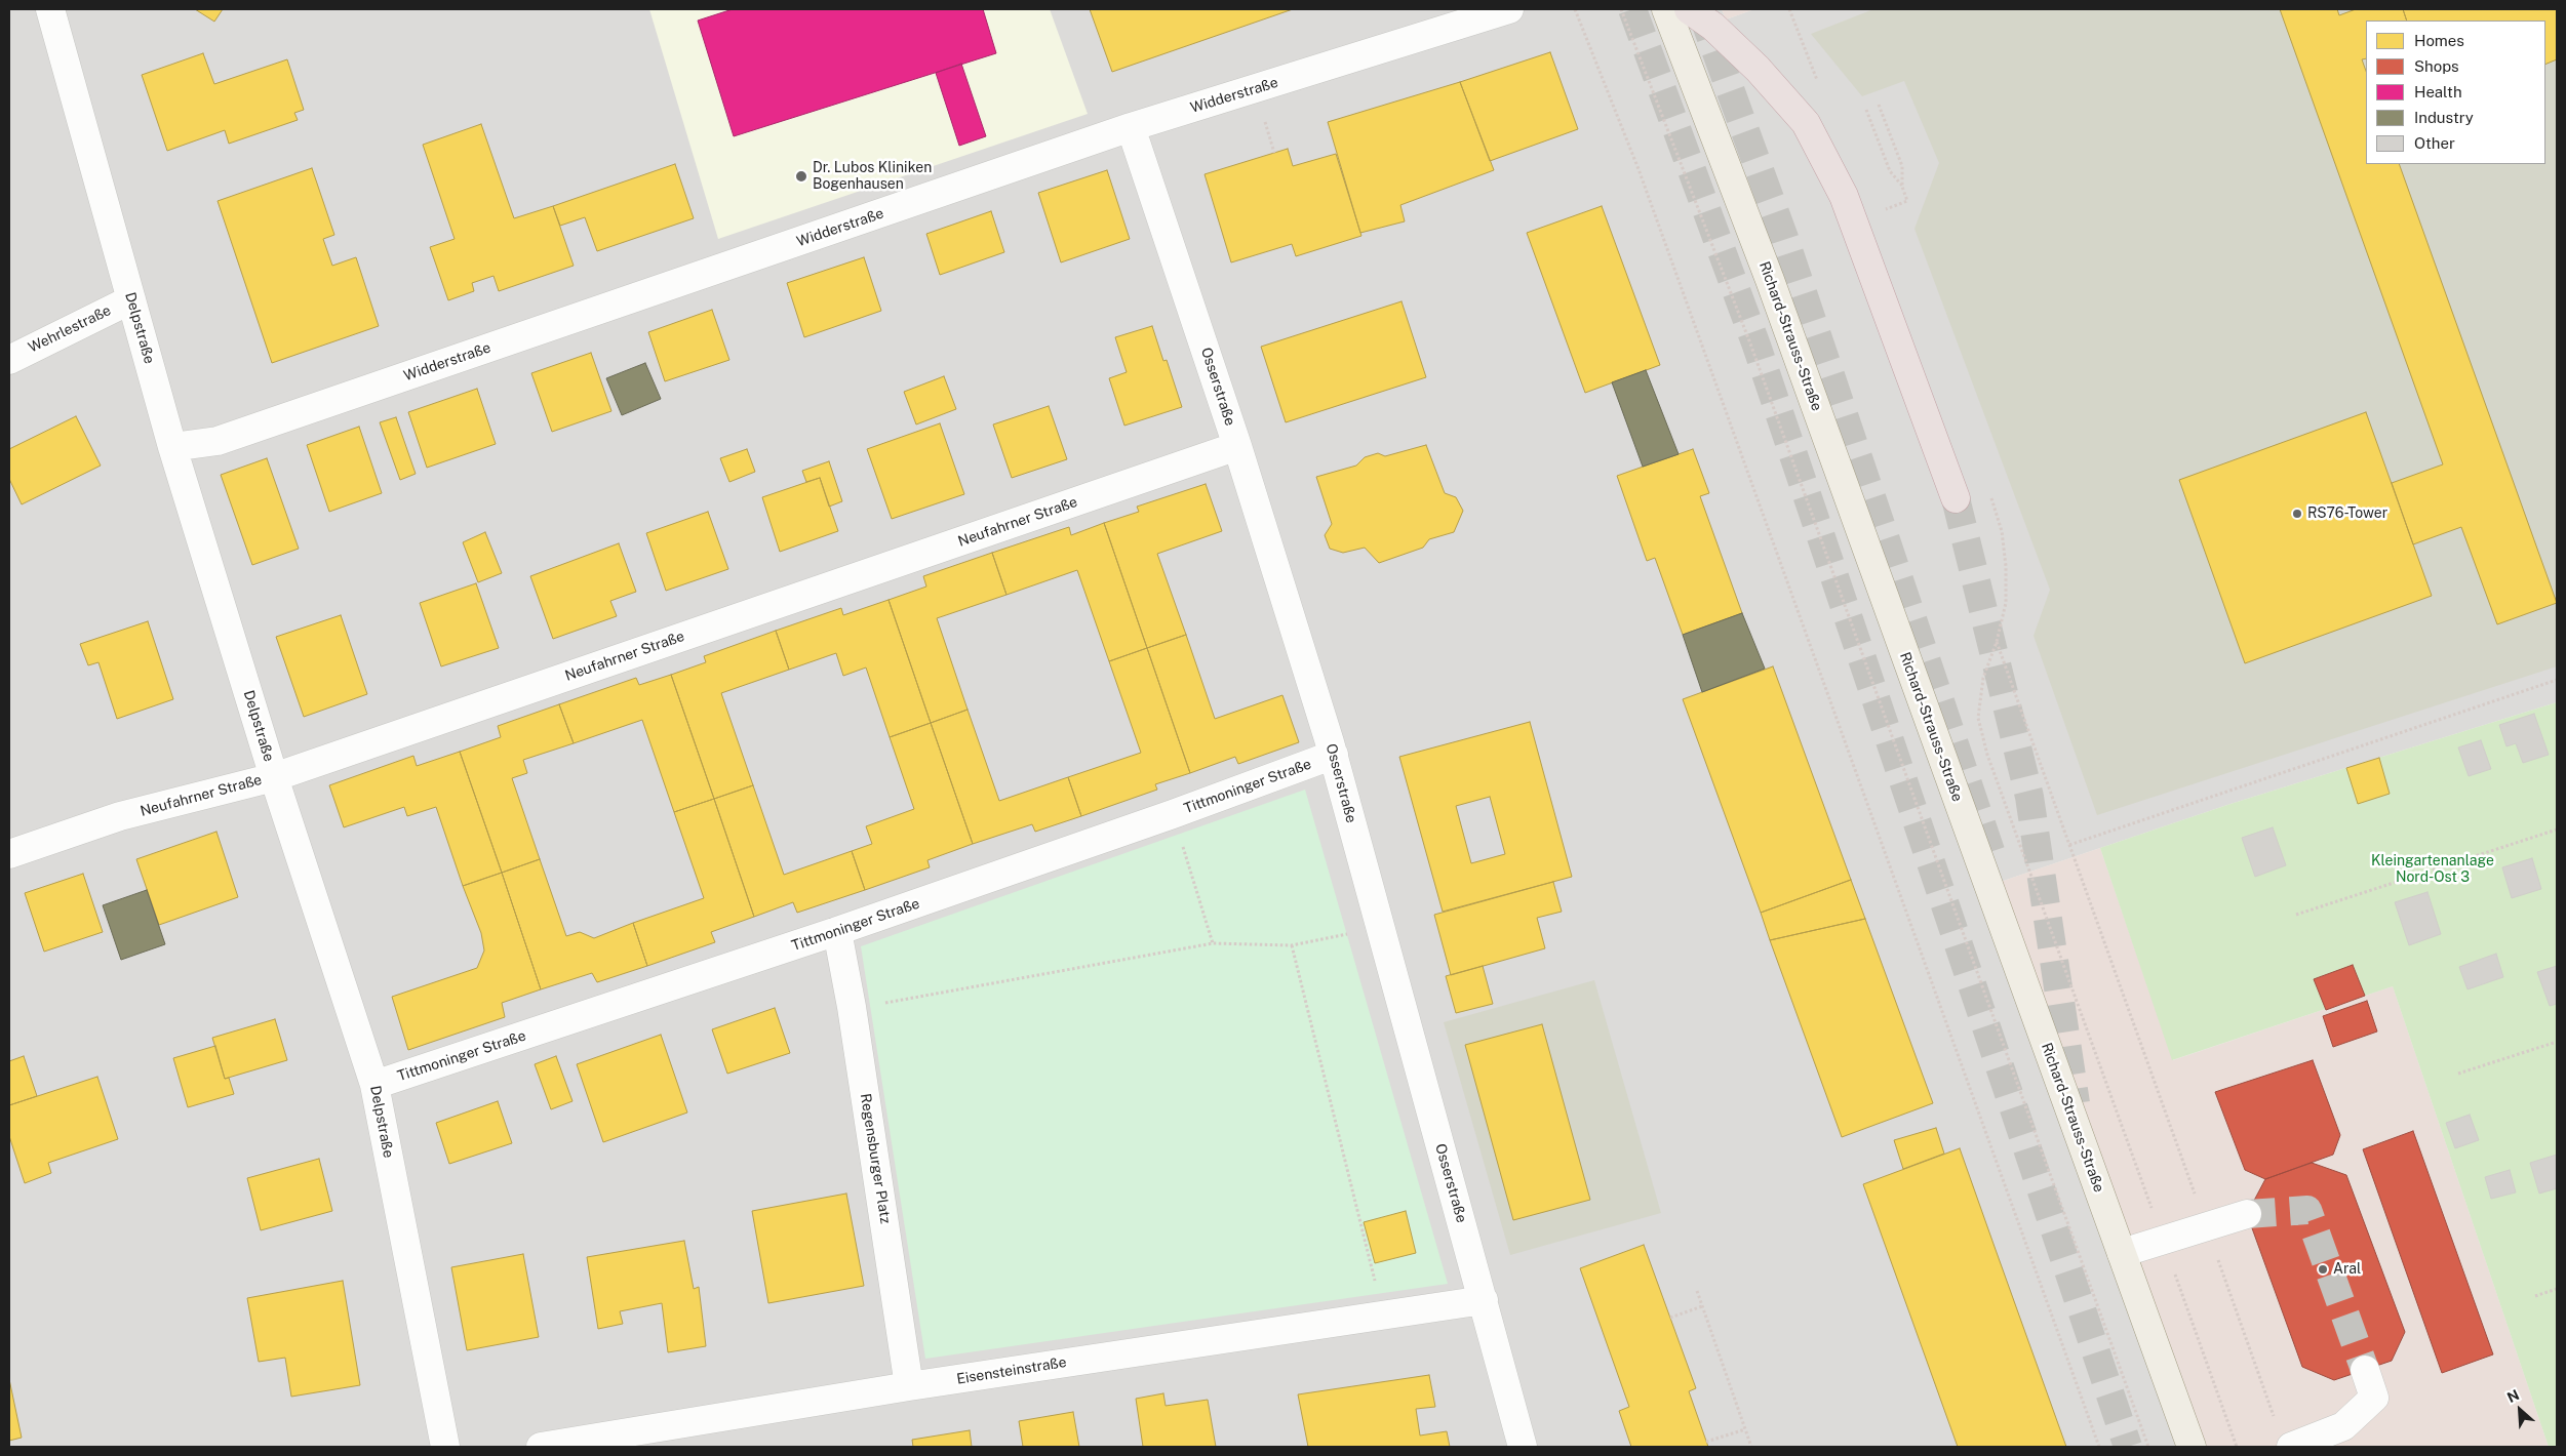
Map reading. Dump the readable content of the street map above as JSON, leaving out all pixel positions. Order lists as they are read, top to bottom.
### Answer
{
  "streets": {
    "main road": ["Richard-Strauss-Straße"],
    "street": [
      "Widderstraße",
      "Delpstraße",
      "Wehrlestraße",
      "Osserstraße",
      "Neufahrner Straße",
      "Tittmoninger Straße",
      "Regensburger Platz",
      "Eisensteinstraße"
    ]
  },
  "crossings": [
    ["Widderstraße", "Delpstraße"],
    ["Widderstraße", "Osserstraße"],
    ["Delpstraße", "Wehrlestraße"],
    ["Delpstraße", "Neufahrner Straße"],
    ["Delpstraße", "Tittmoninger Straße"],
    ["Osserstraße", "Neufahrner Straße"],
    ["Osserstraße", "Tittmoninger Straße"],
    ["Osserstraße", "Eisensteinstraße"],
    ["Tittmoninger Straße", "Regensburger Platz"],
    ["Regensburger Platz", "Eisensteinstraße"]
  ],
  "parks": ["Kleingartenanlage Nord-Ost 3"],
  "places": ["Dr. Lubos Kliniken Bogenhausen", "RS76-Tower", "Aral"],
  "legend": [
    "Homes",
    "Shops",
    "Health",
    "Industry",
    "Other"
  ],
  "north": "top left"
}
